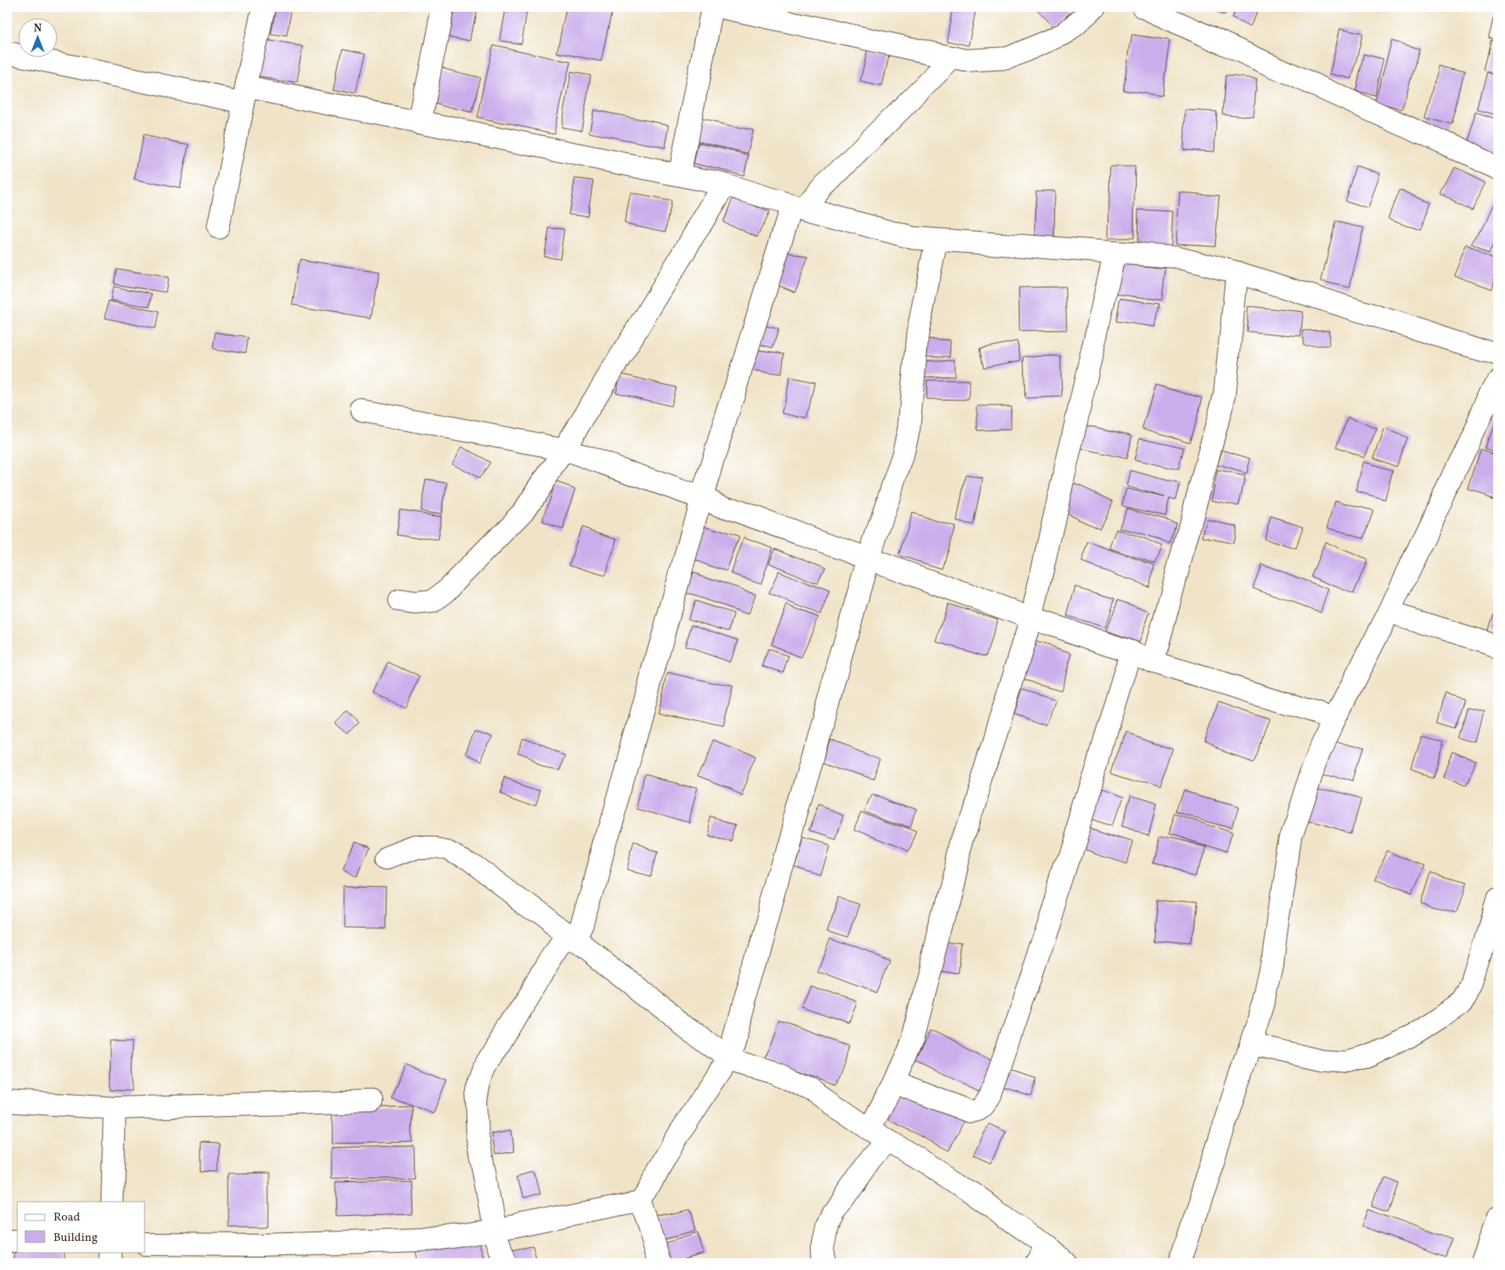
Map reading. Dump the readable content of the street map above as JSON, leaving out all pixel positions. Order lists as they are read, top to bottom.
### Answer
{
  "legend": ["Road", "Building"],
  "north": "top"
}
